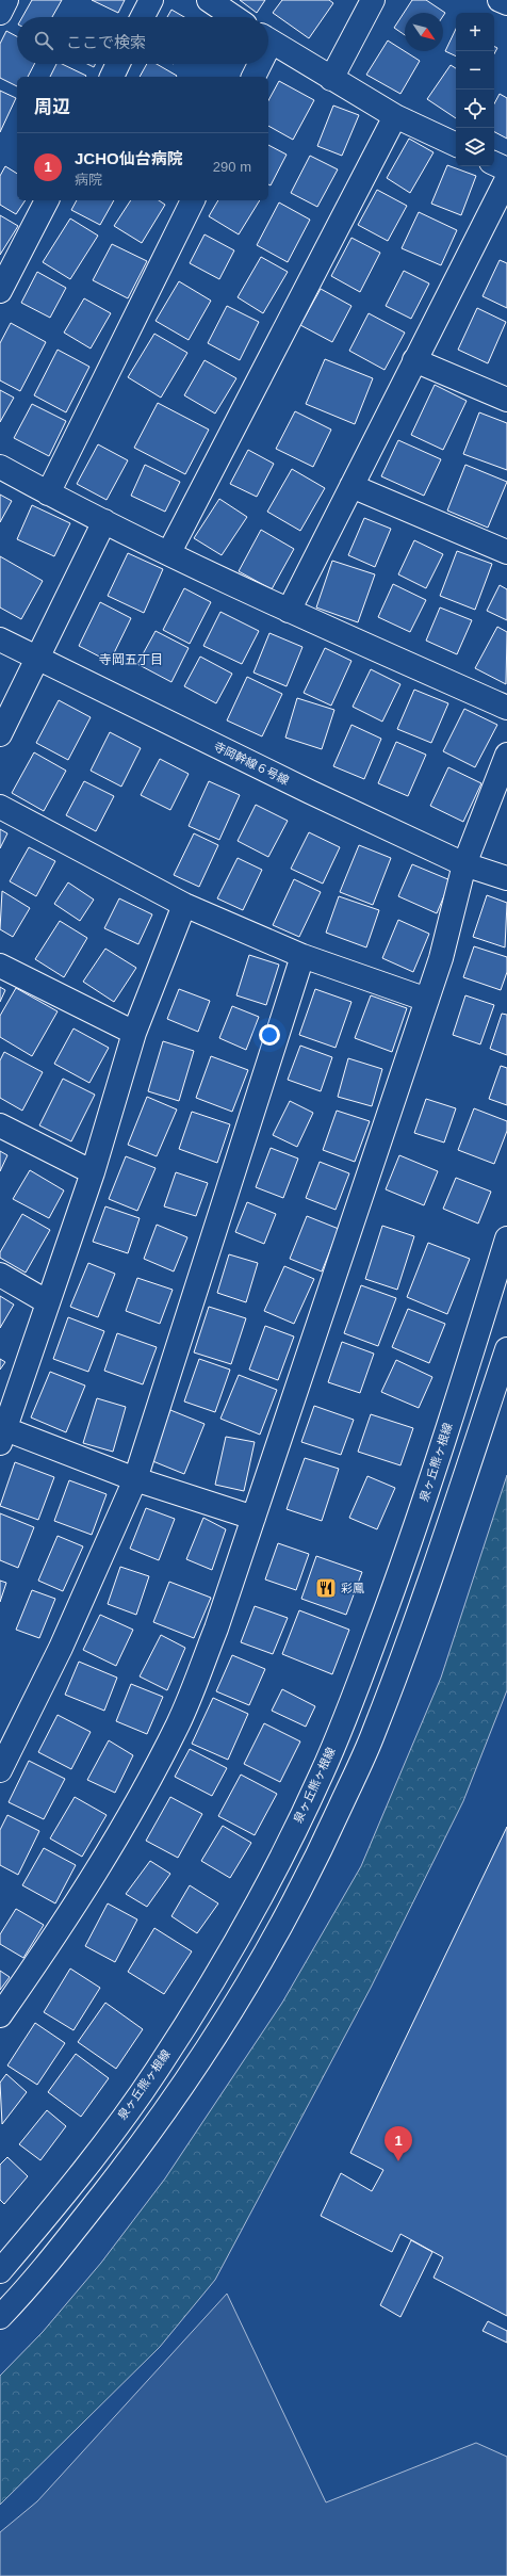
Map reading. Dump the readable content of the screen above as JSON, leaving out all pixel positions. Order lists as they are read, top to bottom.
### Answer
{
  "streets": {
    "street": ["寺岡幹線６号線", "泉ヶ丘熊ヶ根線"]
  },
  "districts": ["寺岡五丁目"],
  "places": {
    "restaurant": ["彩鳳"]
  },
  "north": "bottom right",
  "page": {
    "map_buttons": ["+", "−"],
    "search": "ここで検索",
    "heading": "周辺",
    "list": [
      {
        "mark": "1",
        "name": "JCHO仙台病院",
        "note": "病院",
        "value": "290 m"
      }
    ],
    "pins": "1"
  }
}
